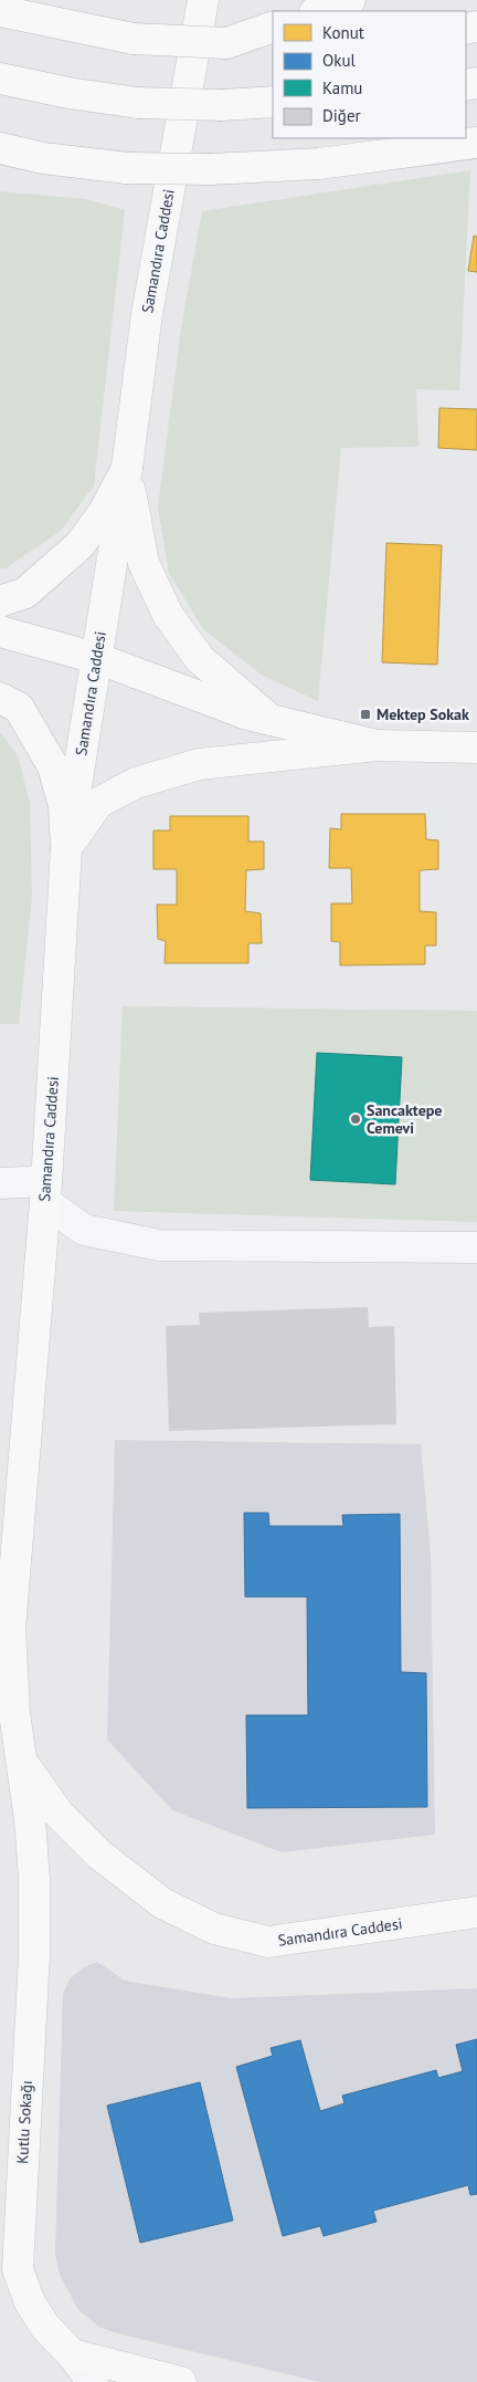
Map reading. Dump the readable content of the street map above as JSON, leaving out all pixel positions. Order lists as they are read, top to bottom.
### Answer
{
  "streets": {
    "main road": ["Samandıra Caddesi", "Kutlu Sokağı"]
  },
  "crossings": [
    ["Samandıra Caddesi", "Kutlu Sokağı"]
  ],
  "places": {
    "transit": ["Mektep Sokak"],
    "other": ["Sancaktepe Cemevi"]
  },
  "legend": [
    "Konut",
    "Okul",
    "Kamu",
    "Diğer"
  ]
}
